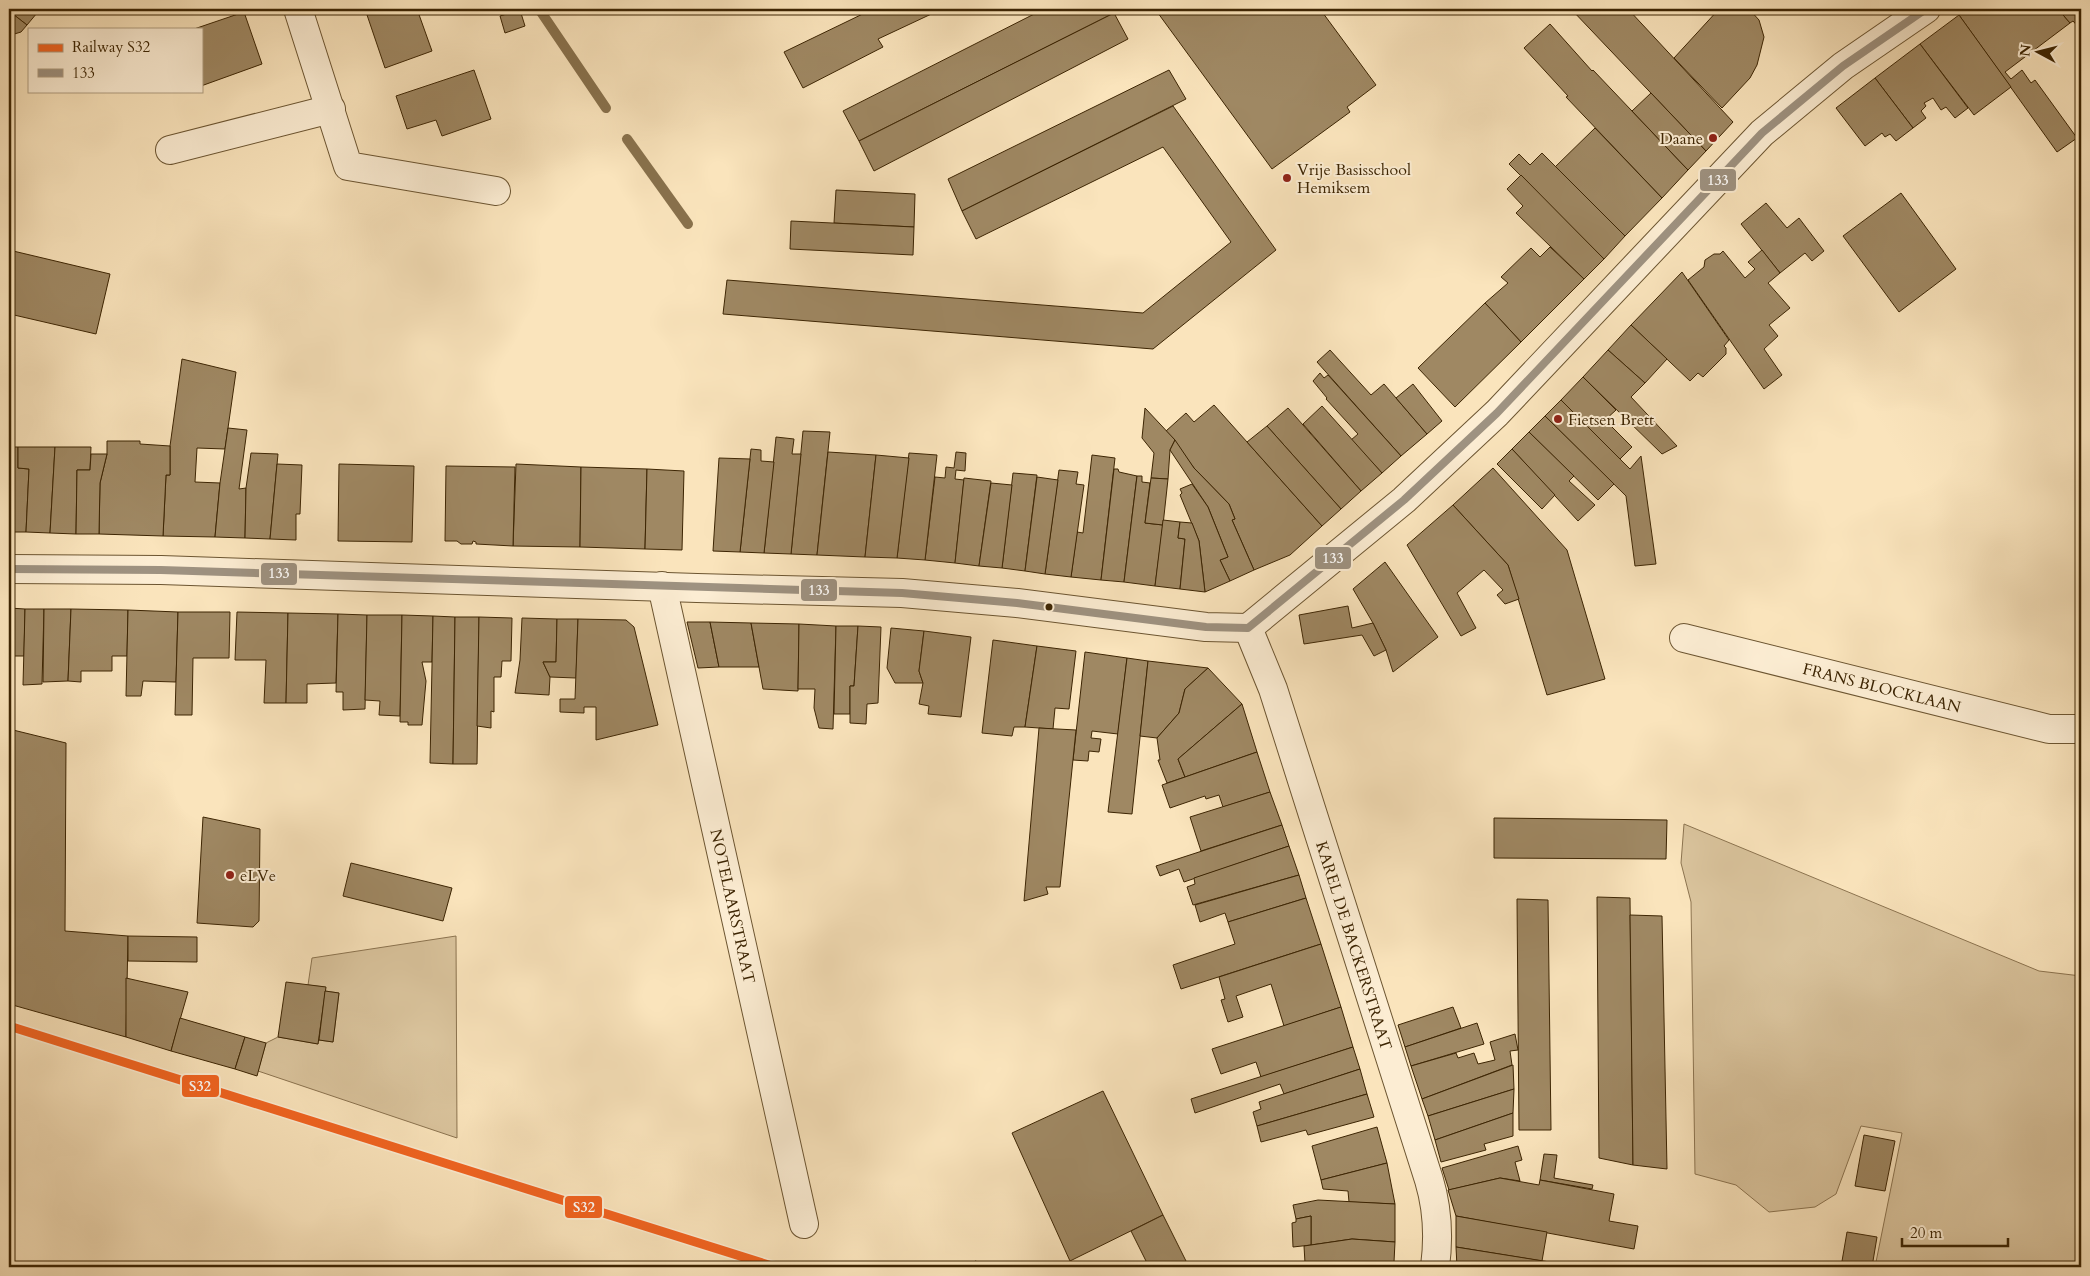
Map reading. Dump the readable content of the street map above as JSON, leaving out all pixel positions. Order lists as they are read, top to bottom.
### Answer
{
  "streets": {
    "street": ["FRANS BLOCKLAAN", "NOTELAARSTRAAT", "KAREL DE BACKERSTRAAT"]
  },
  "places": [
    "Daane",
    "Vrije Basisschool Hemiksem",
    "Fietsen Brett",
    "eLVe"
  ],
  "lines": ["transit line 133", "rail line S32"],
  "legend": ["Railway S32", "133"],
  "scale_bar": "20 m",
  "north": "left"
}
